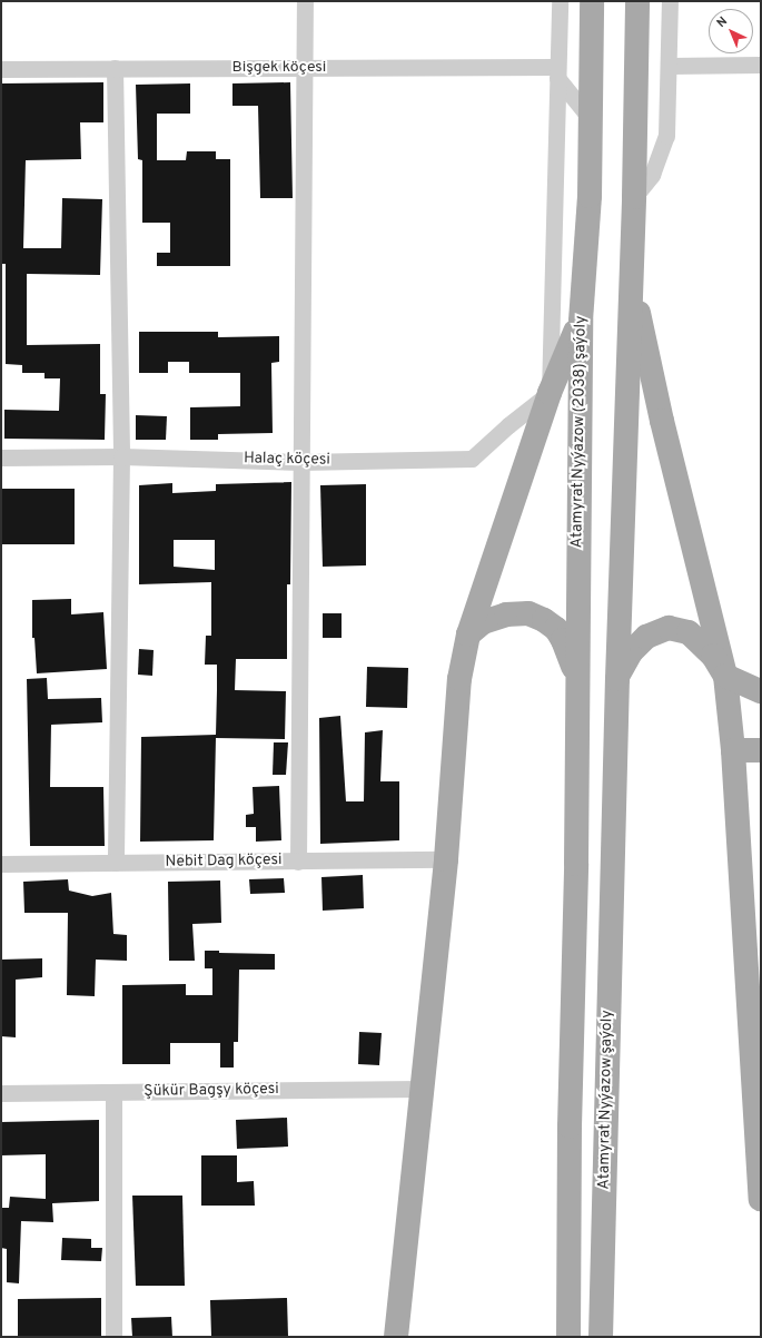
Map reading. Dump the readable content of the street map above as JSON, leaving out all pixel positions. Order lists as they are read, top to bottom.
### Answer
{
  "streets": {
    "main road": ["Atamyrat Nyýazow (2038) şaýoly", "Atamyrat Nyýazow şaýoly"],
    "street": [
      "Bişgek köçesi",
      "Halaç köçesi",
      "Nebit Dag köçesi",
      "Şükür Bagşy köçesi"
    ]
  },
  "north": "top left"
}
